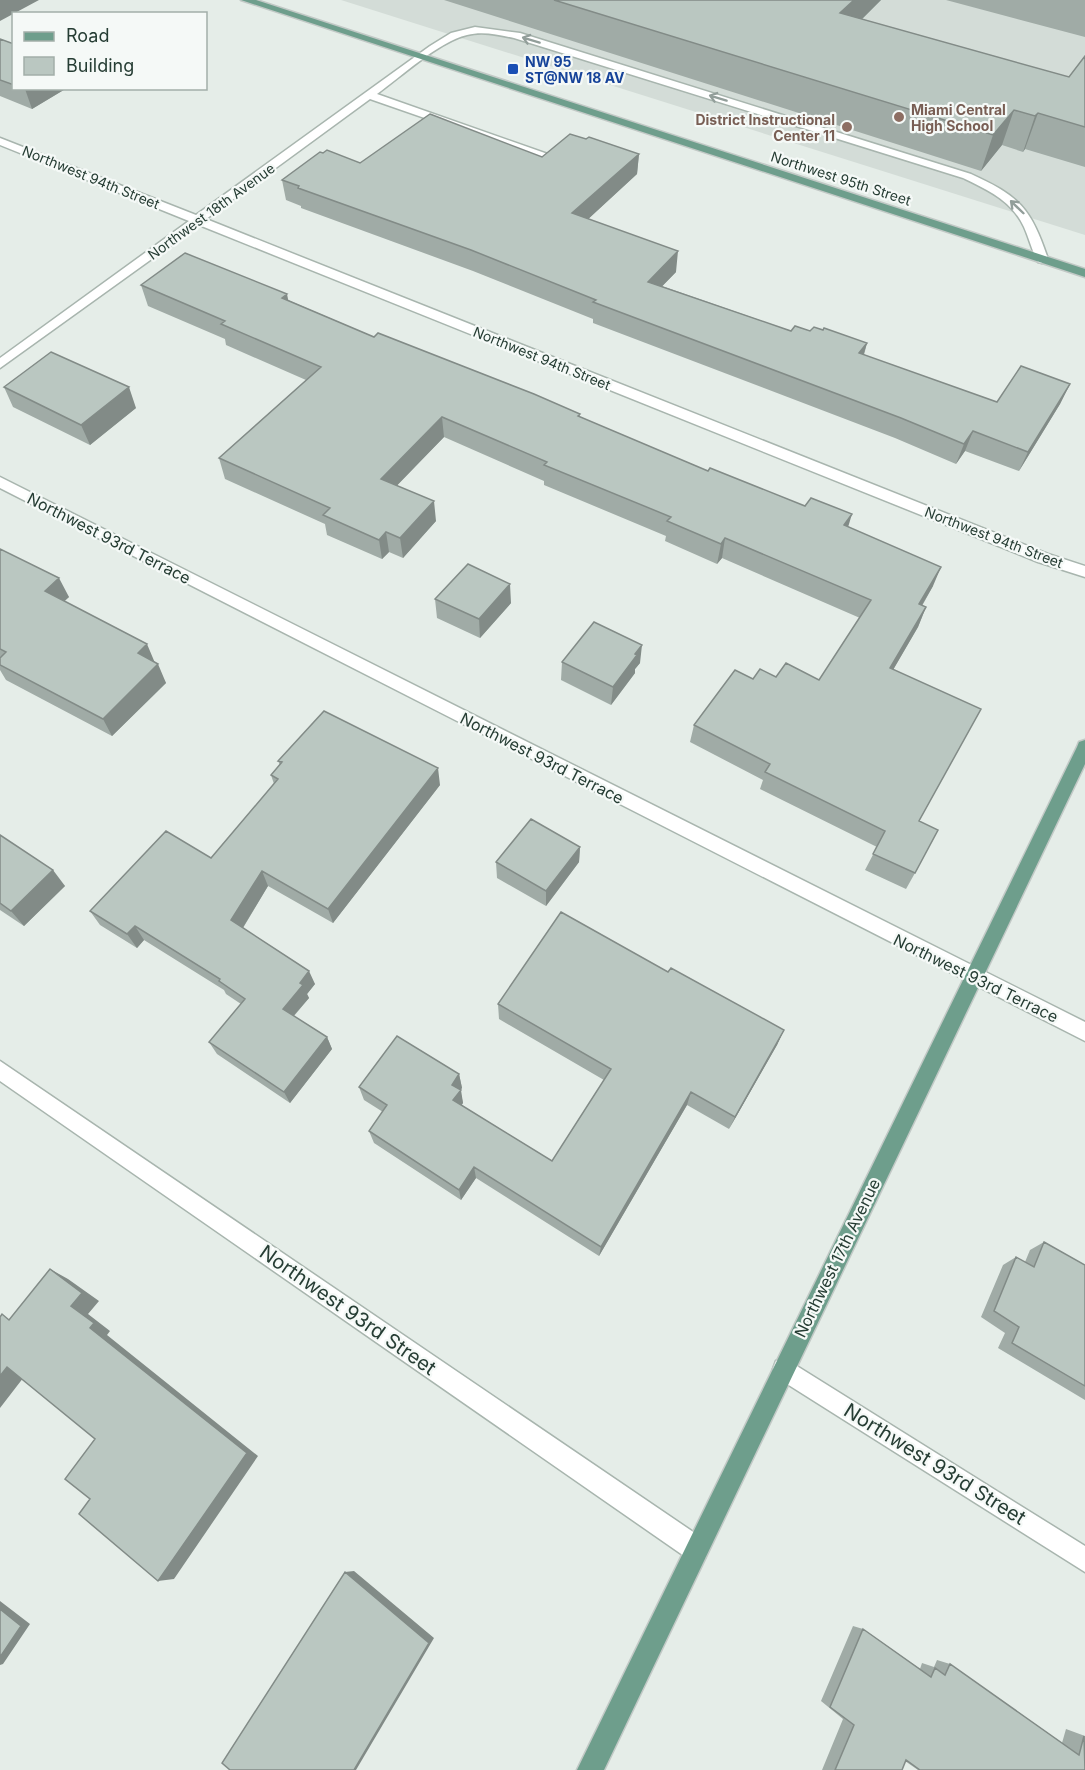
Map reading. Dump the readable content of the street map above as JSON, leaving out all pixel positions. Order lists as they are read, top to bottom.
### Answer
{
  "streets": {
    "main road": ["Northwest 95th Street", "Northwest 17th Avenue"],
    "street": [
      "Northwest 94th Street",
      "Northwest 18th Avenue",
      "Northwest 93rd Terrace",
      "Northwest 93rd Street"
    ]
  },
  "crossings": [
    ["Northwest 94th Street", "Northwest 18th Avenue"],
    ["Northwest 95th Street", "Northwest 18th Avenue"],
    ["Northwest 93rd Terrace", "Northwest 17th Avenue"],
    ["Northwest 17th Avenue", "Northwest 93rd Street"]
  ],
  "one_way": ["Northwest 18th Avenue"],
  "places": {
    "transit": ["NW 95 ST@NW 18 AV"],
    "other": ["Miami Central High School", "District Instructional Center 11"]
  },
  "legend": ["Road", "Building"]
}
